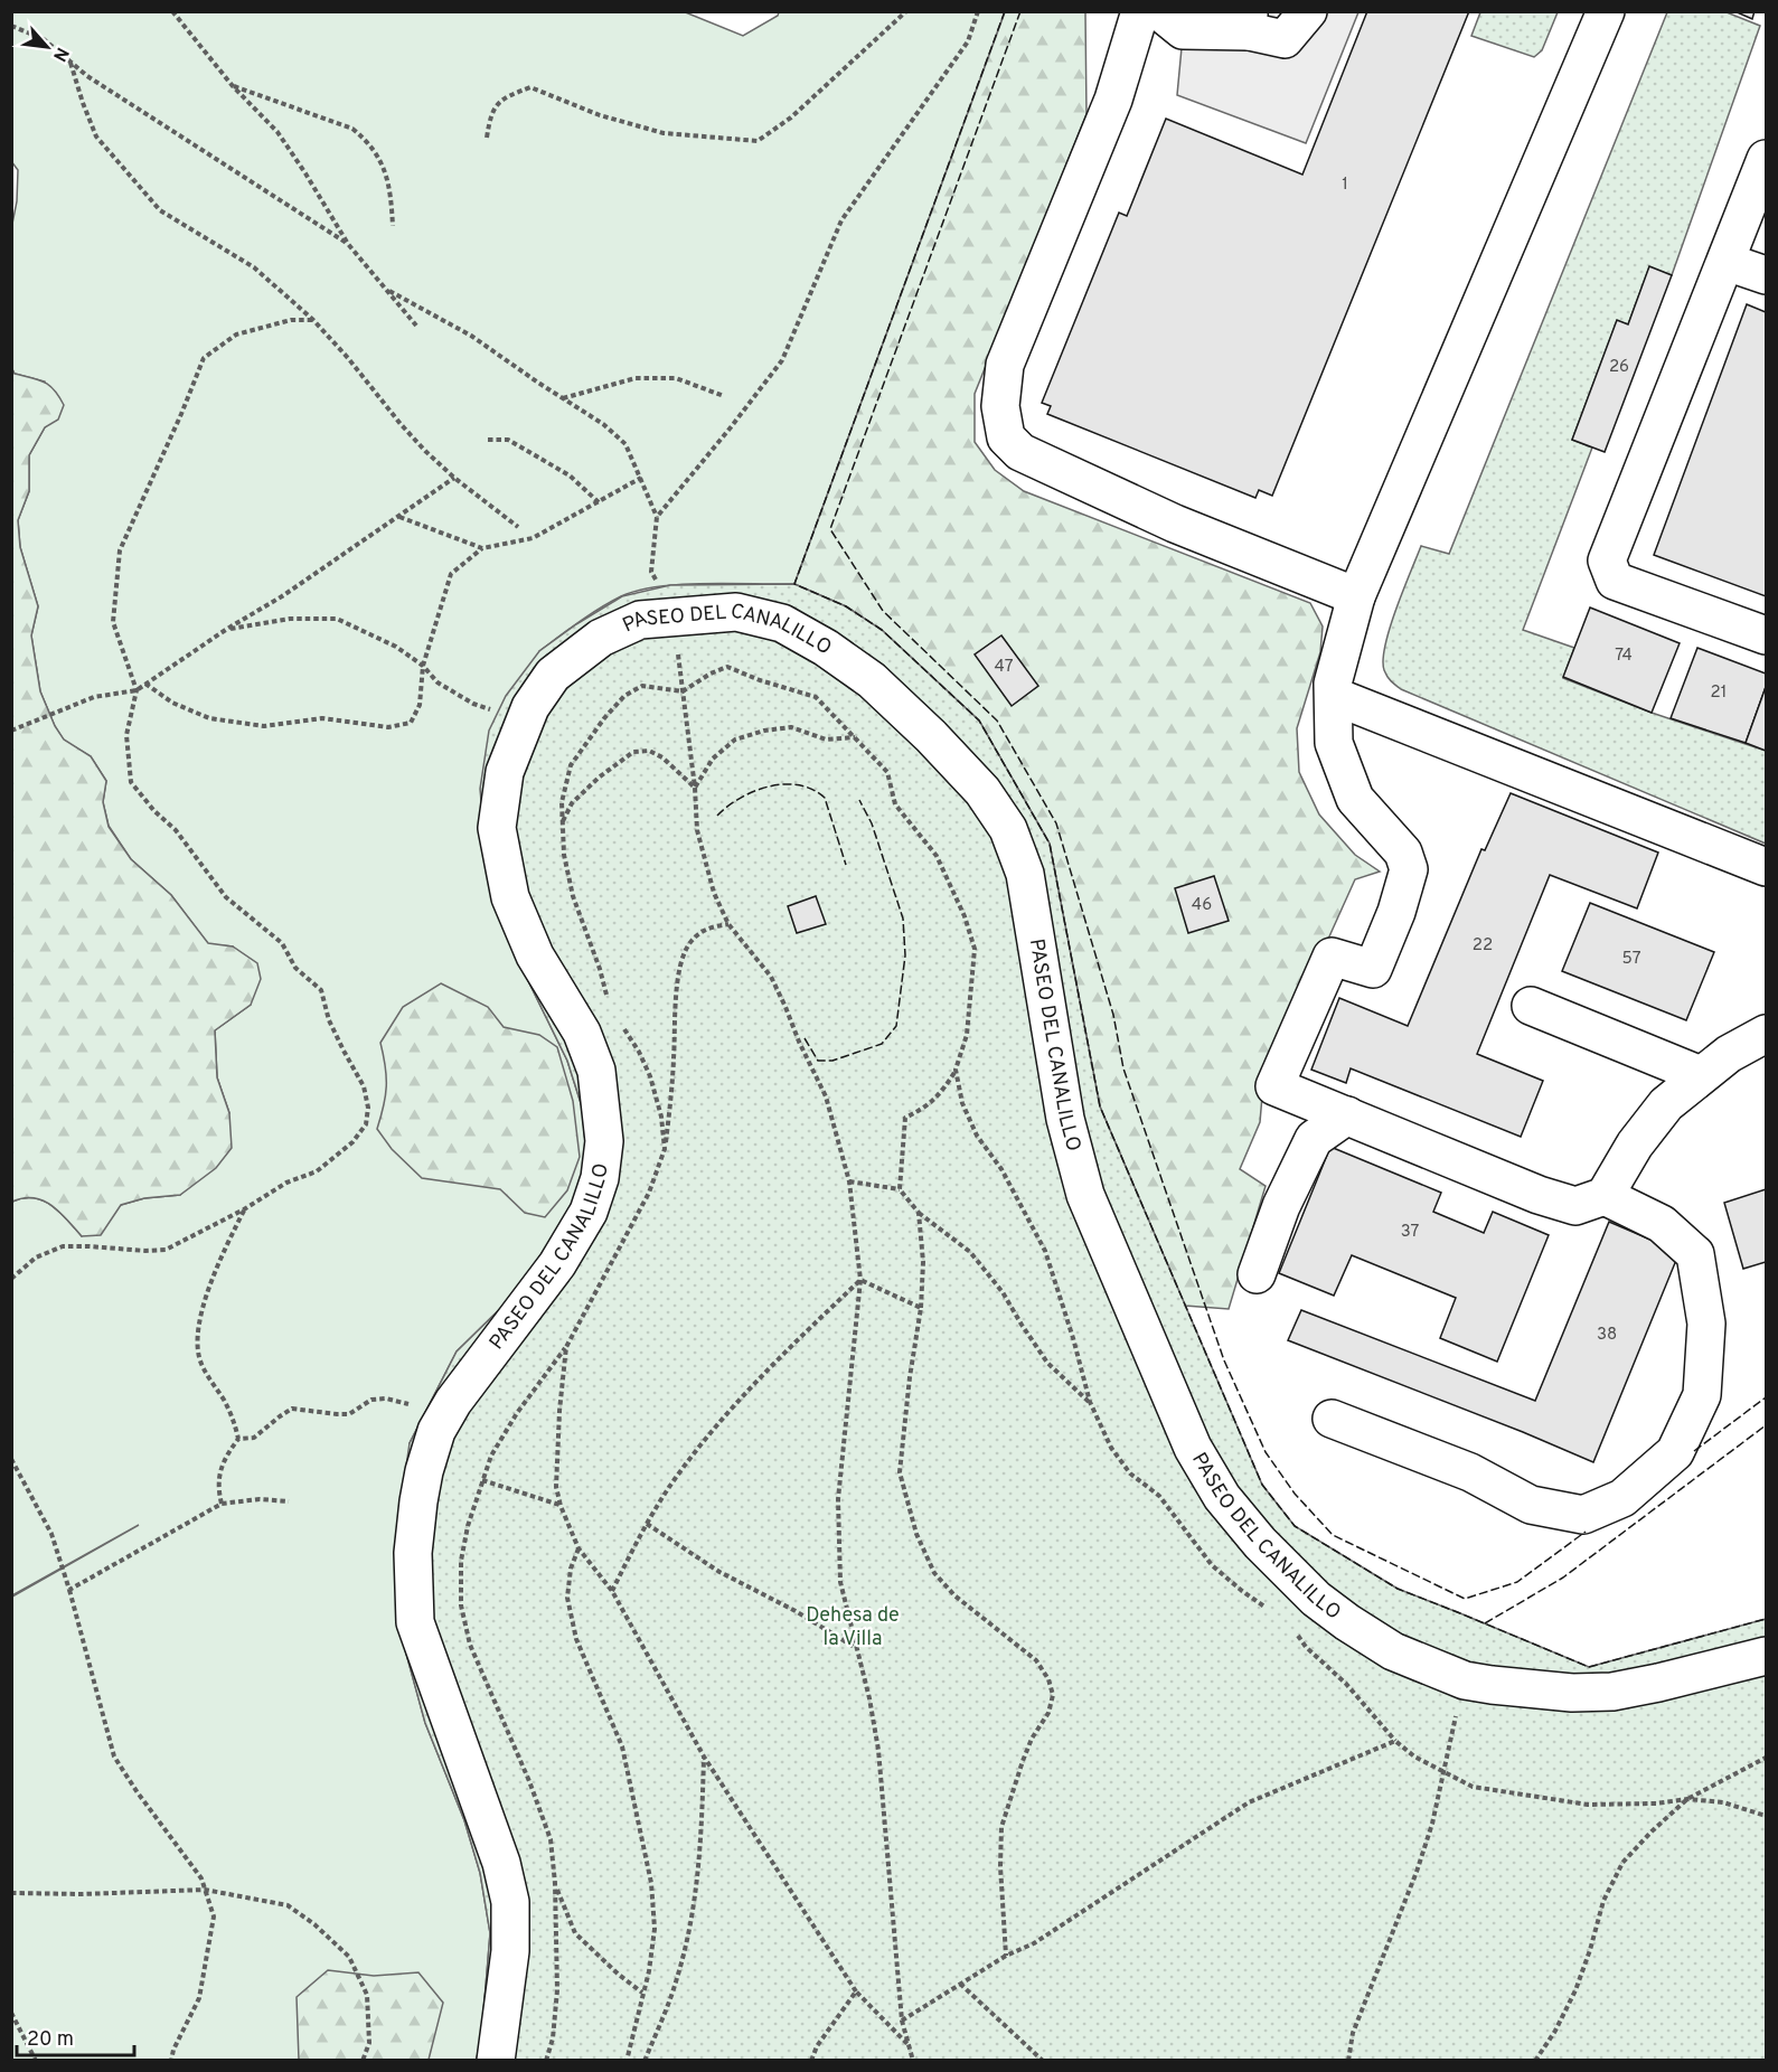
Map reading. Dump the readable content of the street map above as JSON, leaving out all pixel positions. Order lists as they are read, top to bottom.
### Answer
{
  "streets": {
    "street": ["PASEO DEL CANALILLO"]
  },
  "parks": ["Dehesa de la Villa"],
  "house_numbers": [
    "1",
    "26",
    "74",
    "47",
    "21",
    "46",
    "22",
    "57",
    "37",
    "38"
  ],
  "scale_bar": "20 m",
  "north": "bottom right"
}
